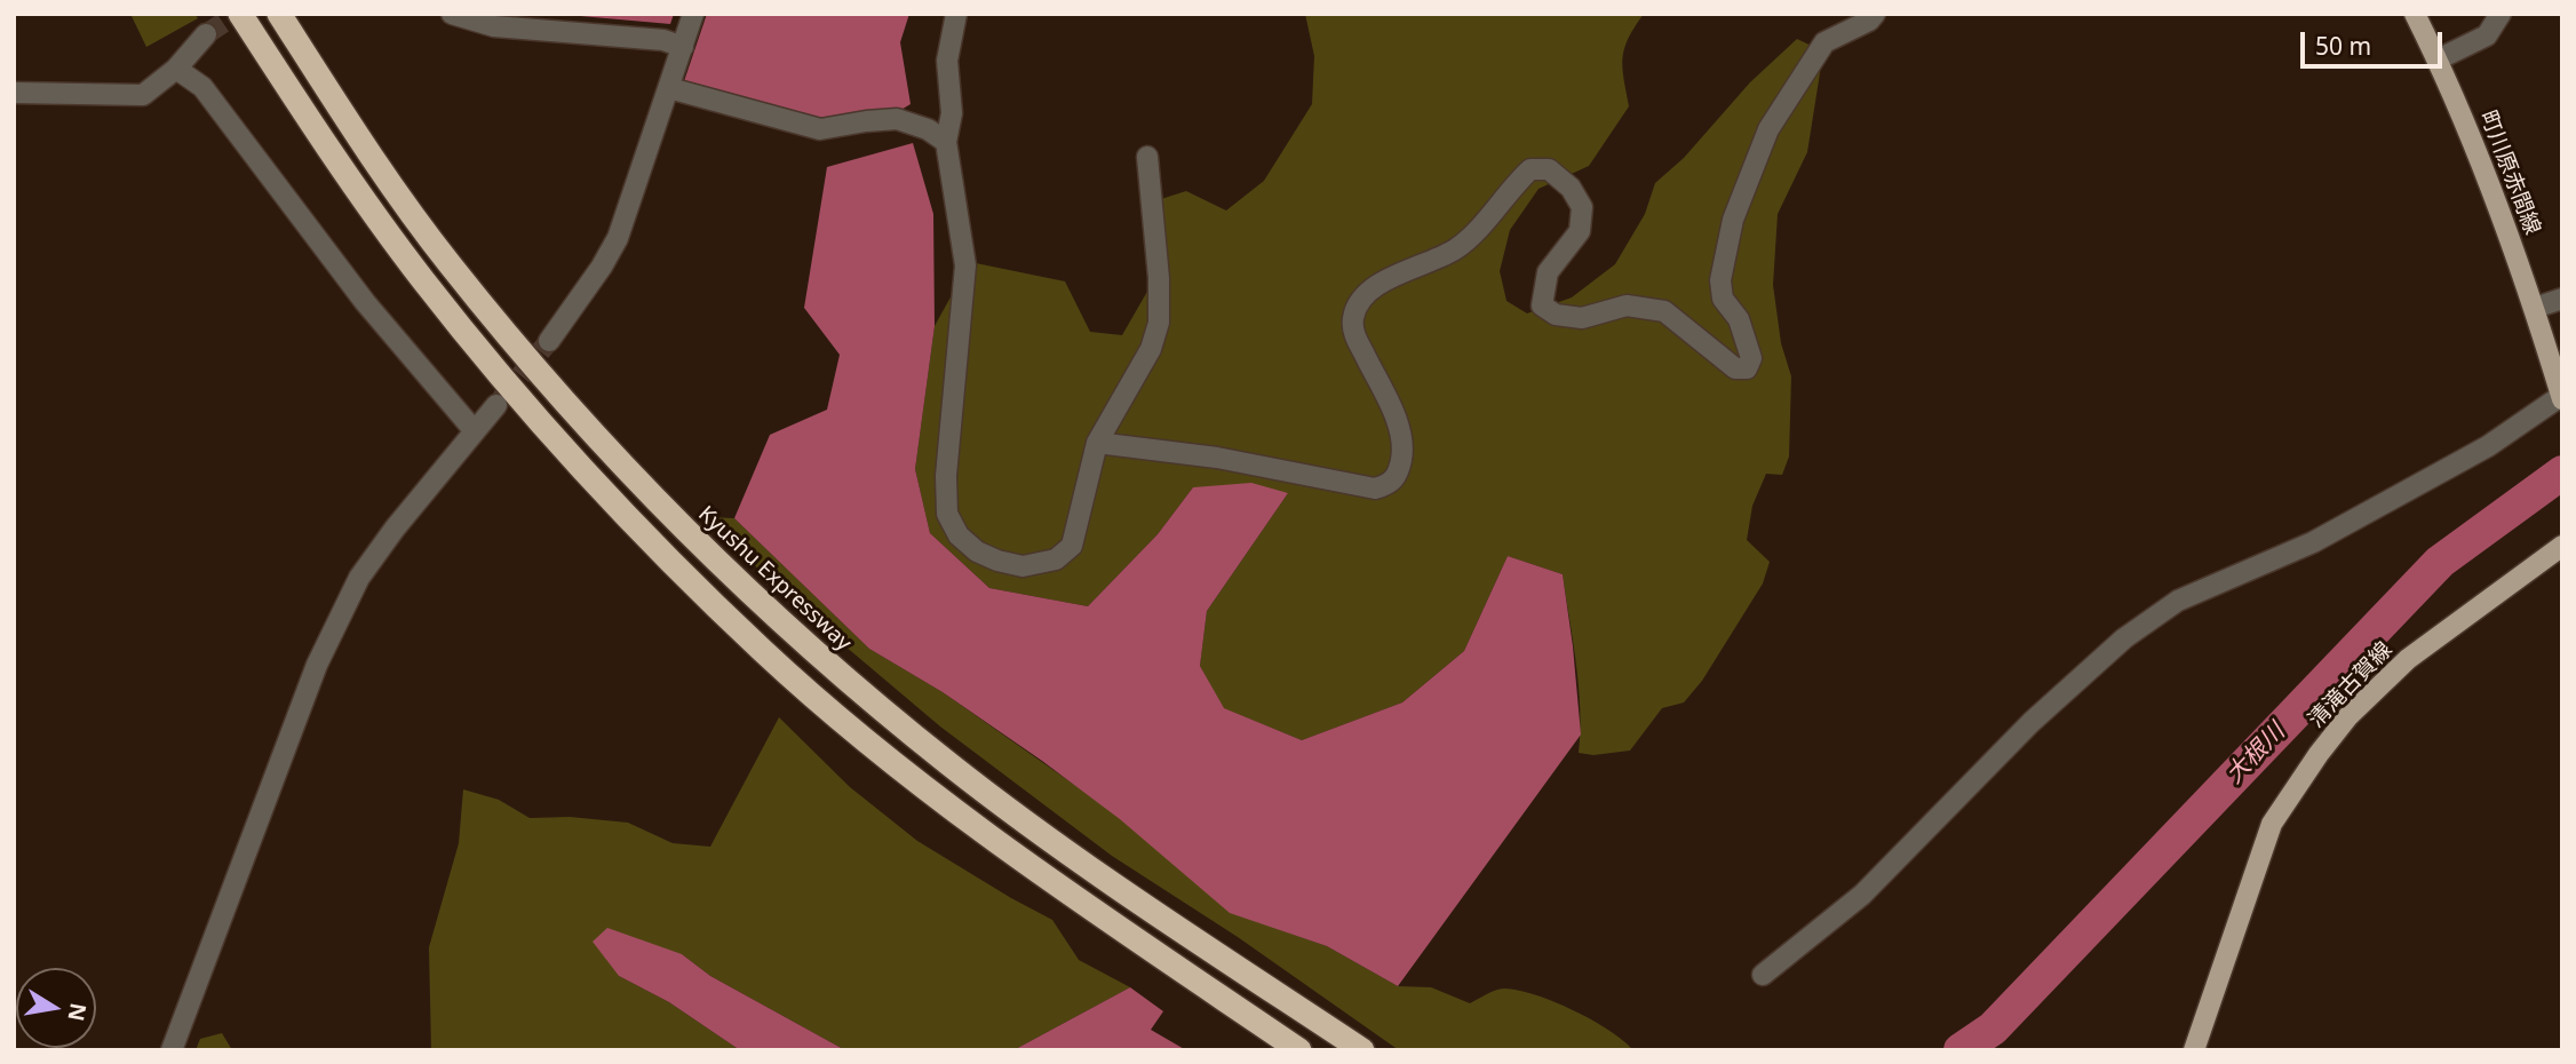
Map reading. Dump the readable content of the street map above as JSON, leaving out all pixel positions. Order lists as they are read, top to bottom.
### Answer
{
  "streets": {
    "highway": ["Kyushu Expressway"],
    "main road": ["町川原赤間線", "清滝古賀線"]
  },
  "water": ["大根川"],
  "scale_bar": "50 m",
  "north": "right"
}
